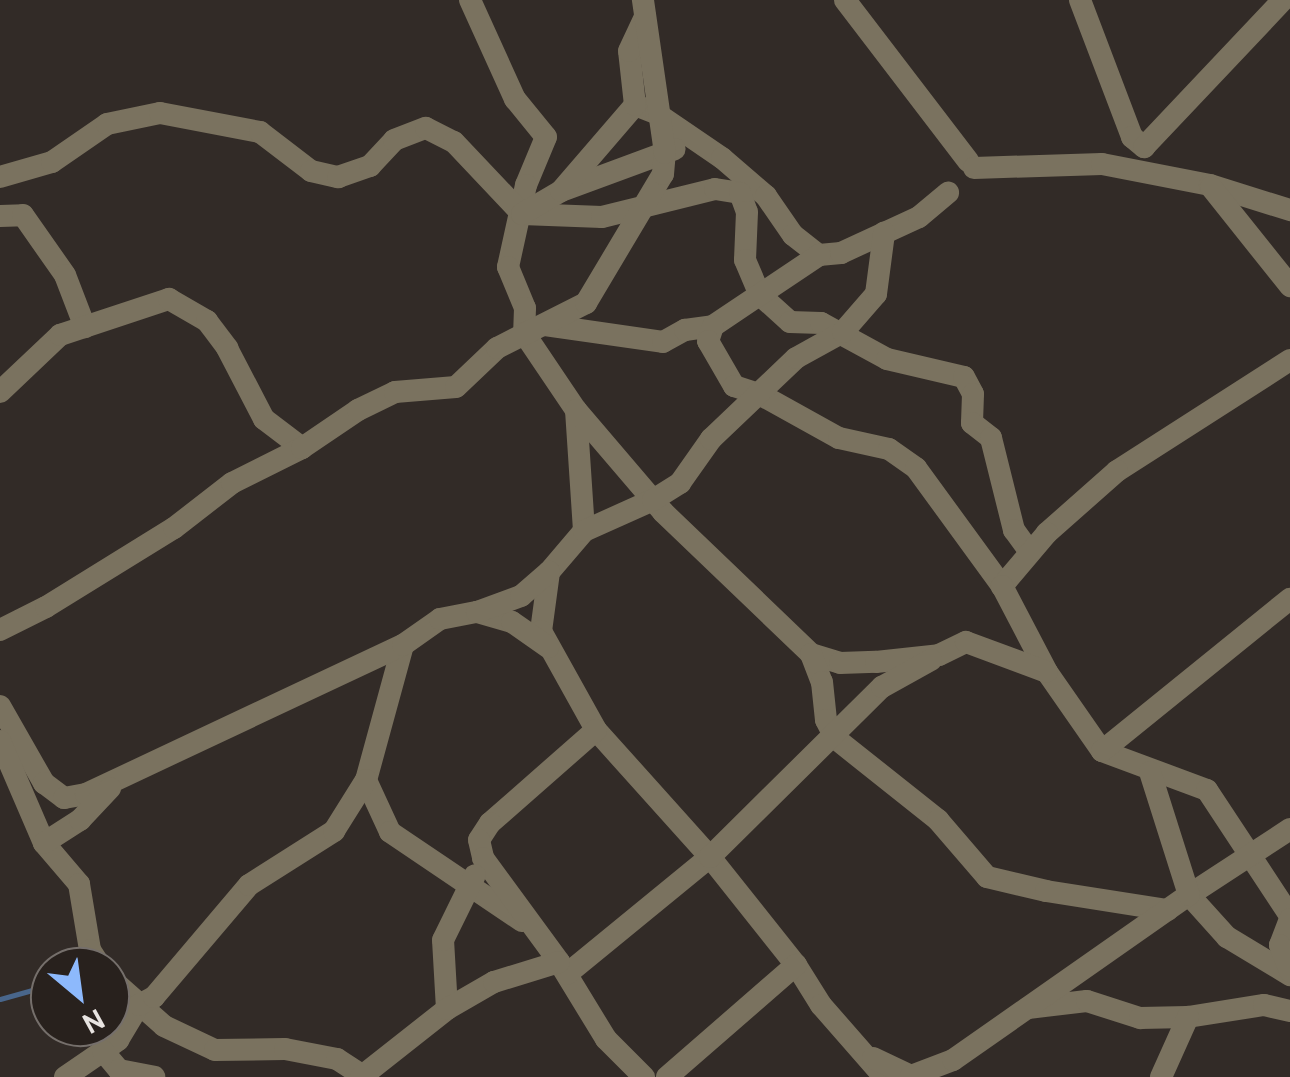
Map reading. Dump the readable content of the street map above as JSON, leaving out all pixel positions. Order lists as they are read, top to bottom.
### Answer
{
  "north": "bottom right"
}
